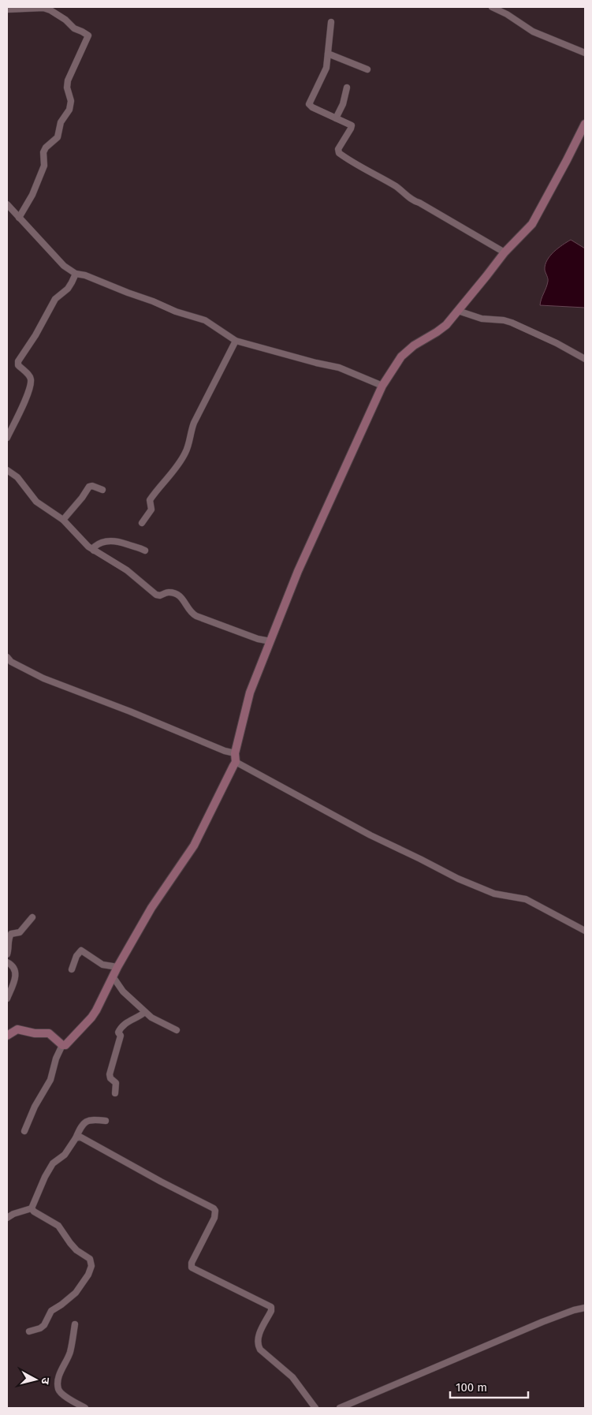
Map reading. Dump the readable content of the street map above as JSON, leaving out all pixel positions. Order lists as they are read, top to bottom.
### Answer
{
  "scale_bar": "100 m",
  "north": "right"
}
